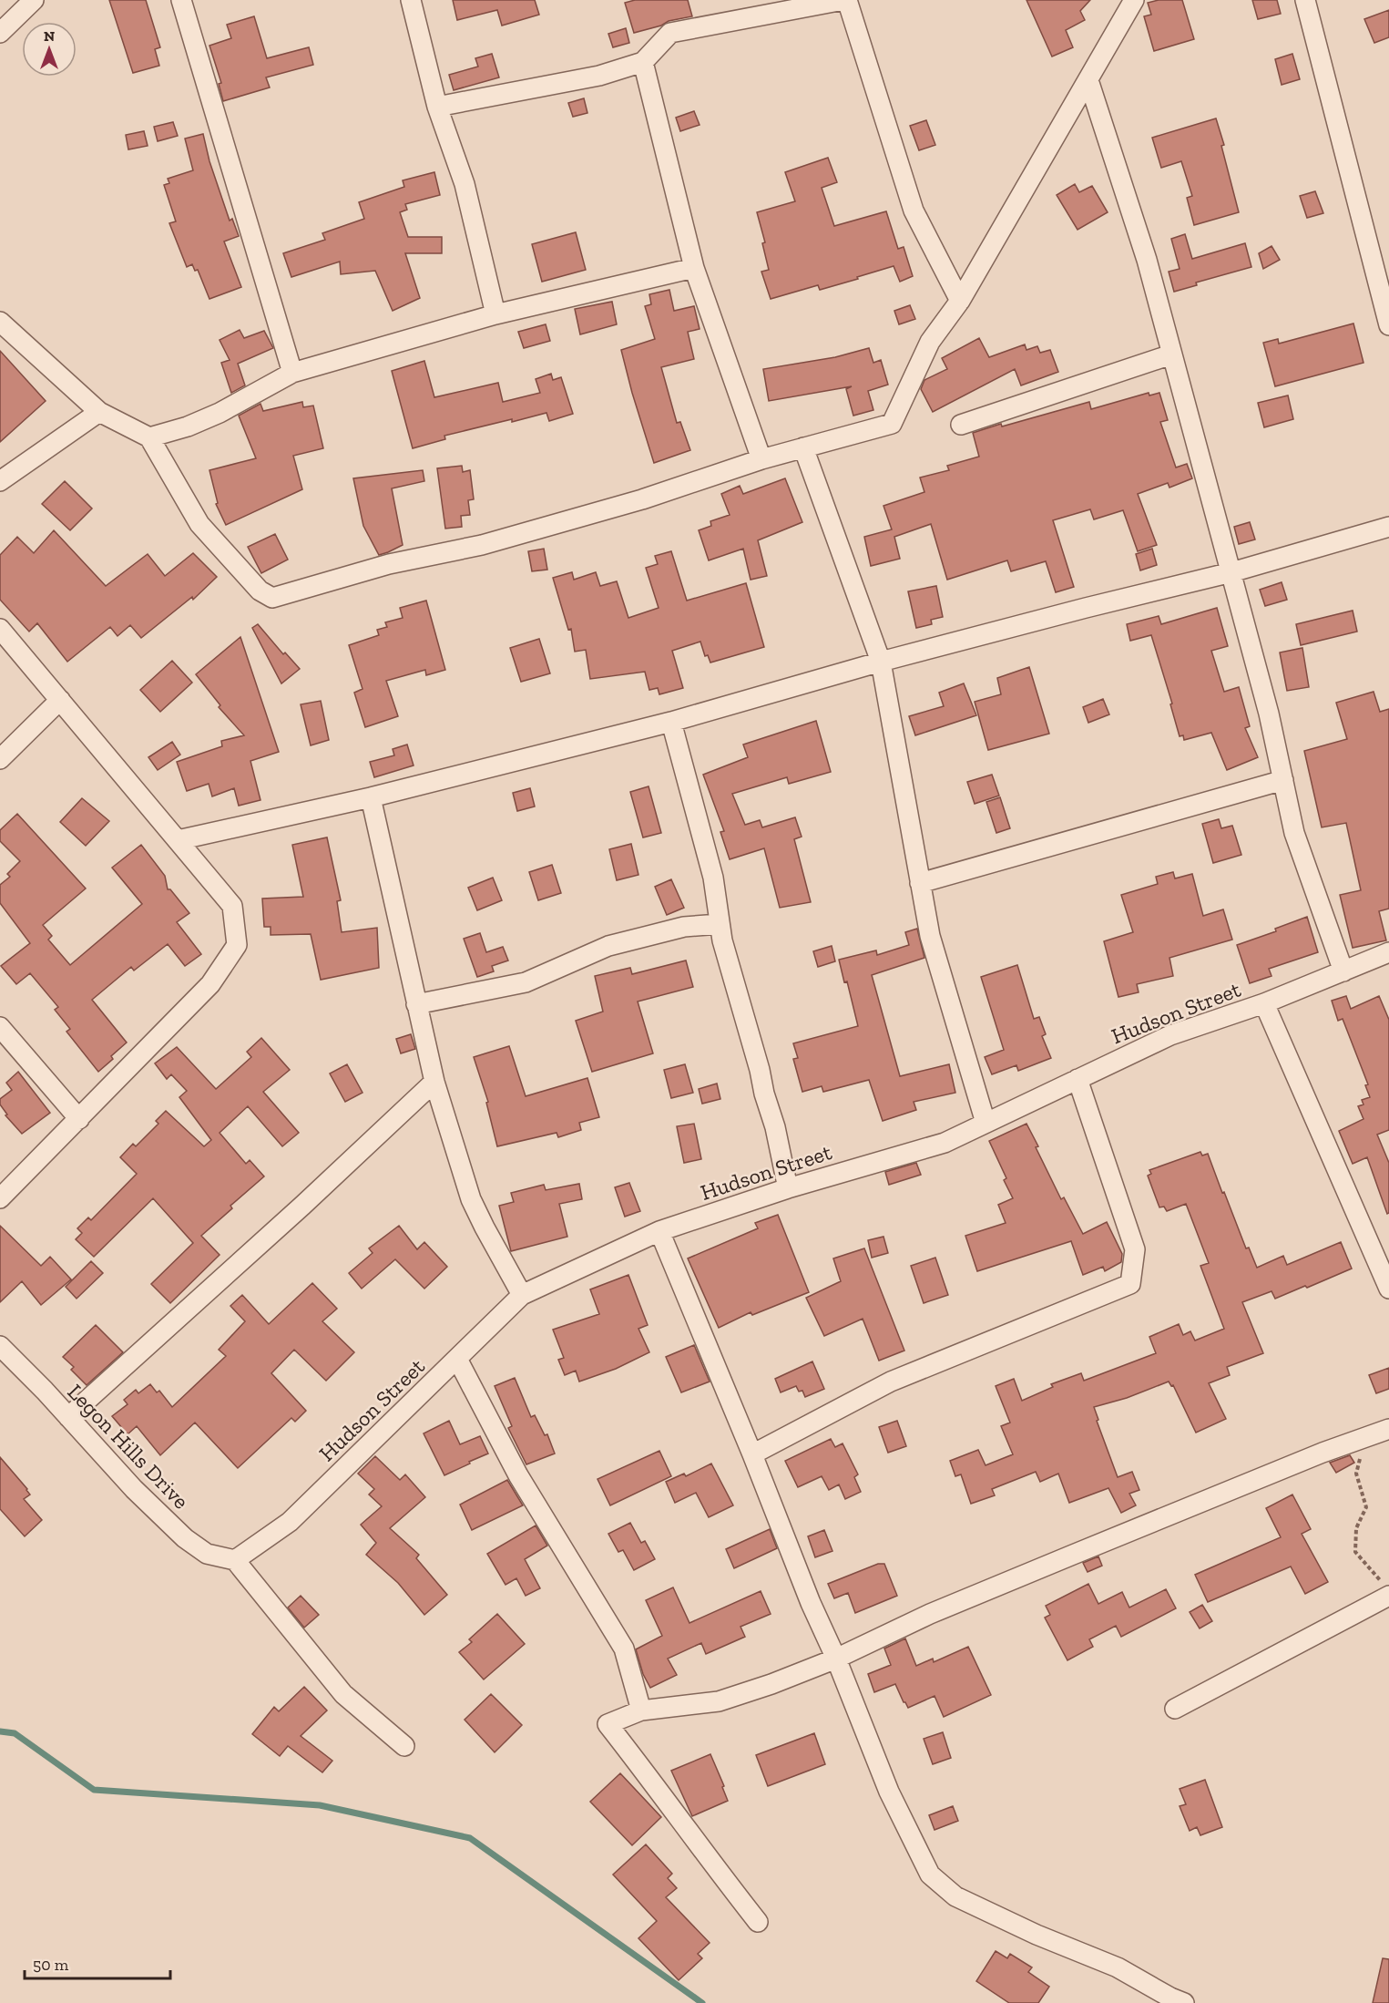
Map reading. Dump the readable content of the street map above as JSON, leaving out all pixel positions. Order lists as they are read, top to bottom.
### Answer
{
  "streets": {
    "street": ["Hudson Street", "Legon Hills Drive"]
  },
  "crossings": [
    ["Hudson Street", "Legon Hills Drive"]
  ],
  "scale_bar": "50 m",
  "north": "top"
}
